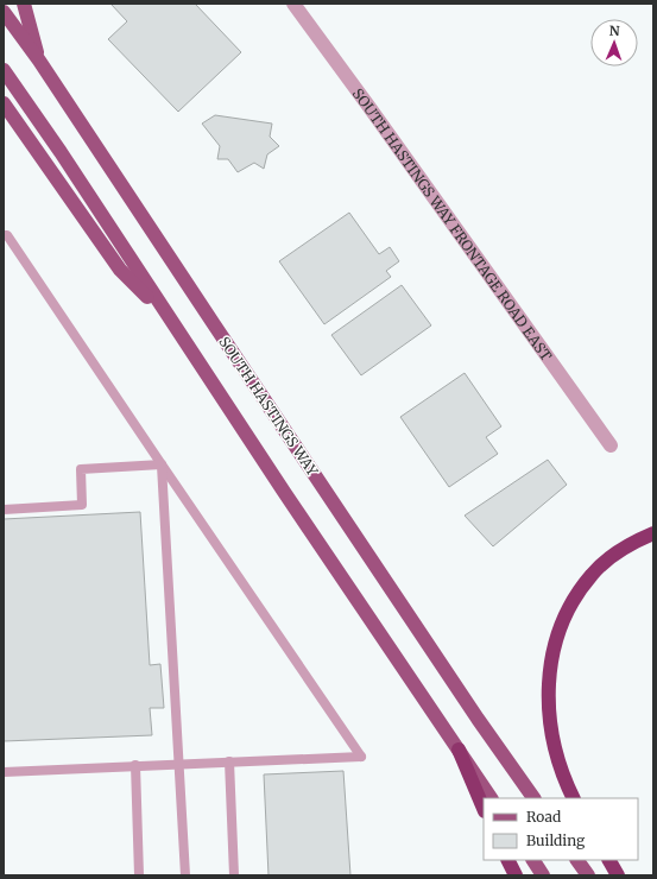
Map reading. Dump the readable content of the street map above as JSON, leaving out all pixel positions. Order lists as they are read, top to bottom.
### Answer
{
  "streets": {
    "main road": ["SOUTH HASTINGS WAY"],
    "street": ["SOUTH HASTINGS WAY FRONTAGE ROAD EAST"]
  },
  "legend": ["Road", "Building"],
  "north": "top"
}
